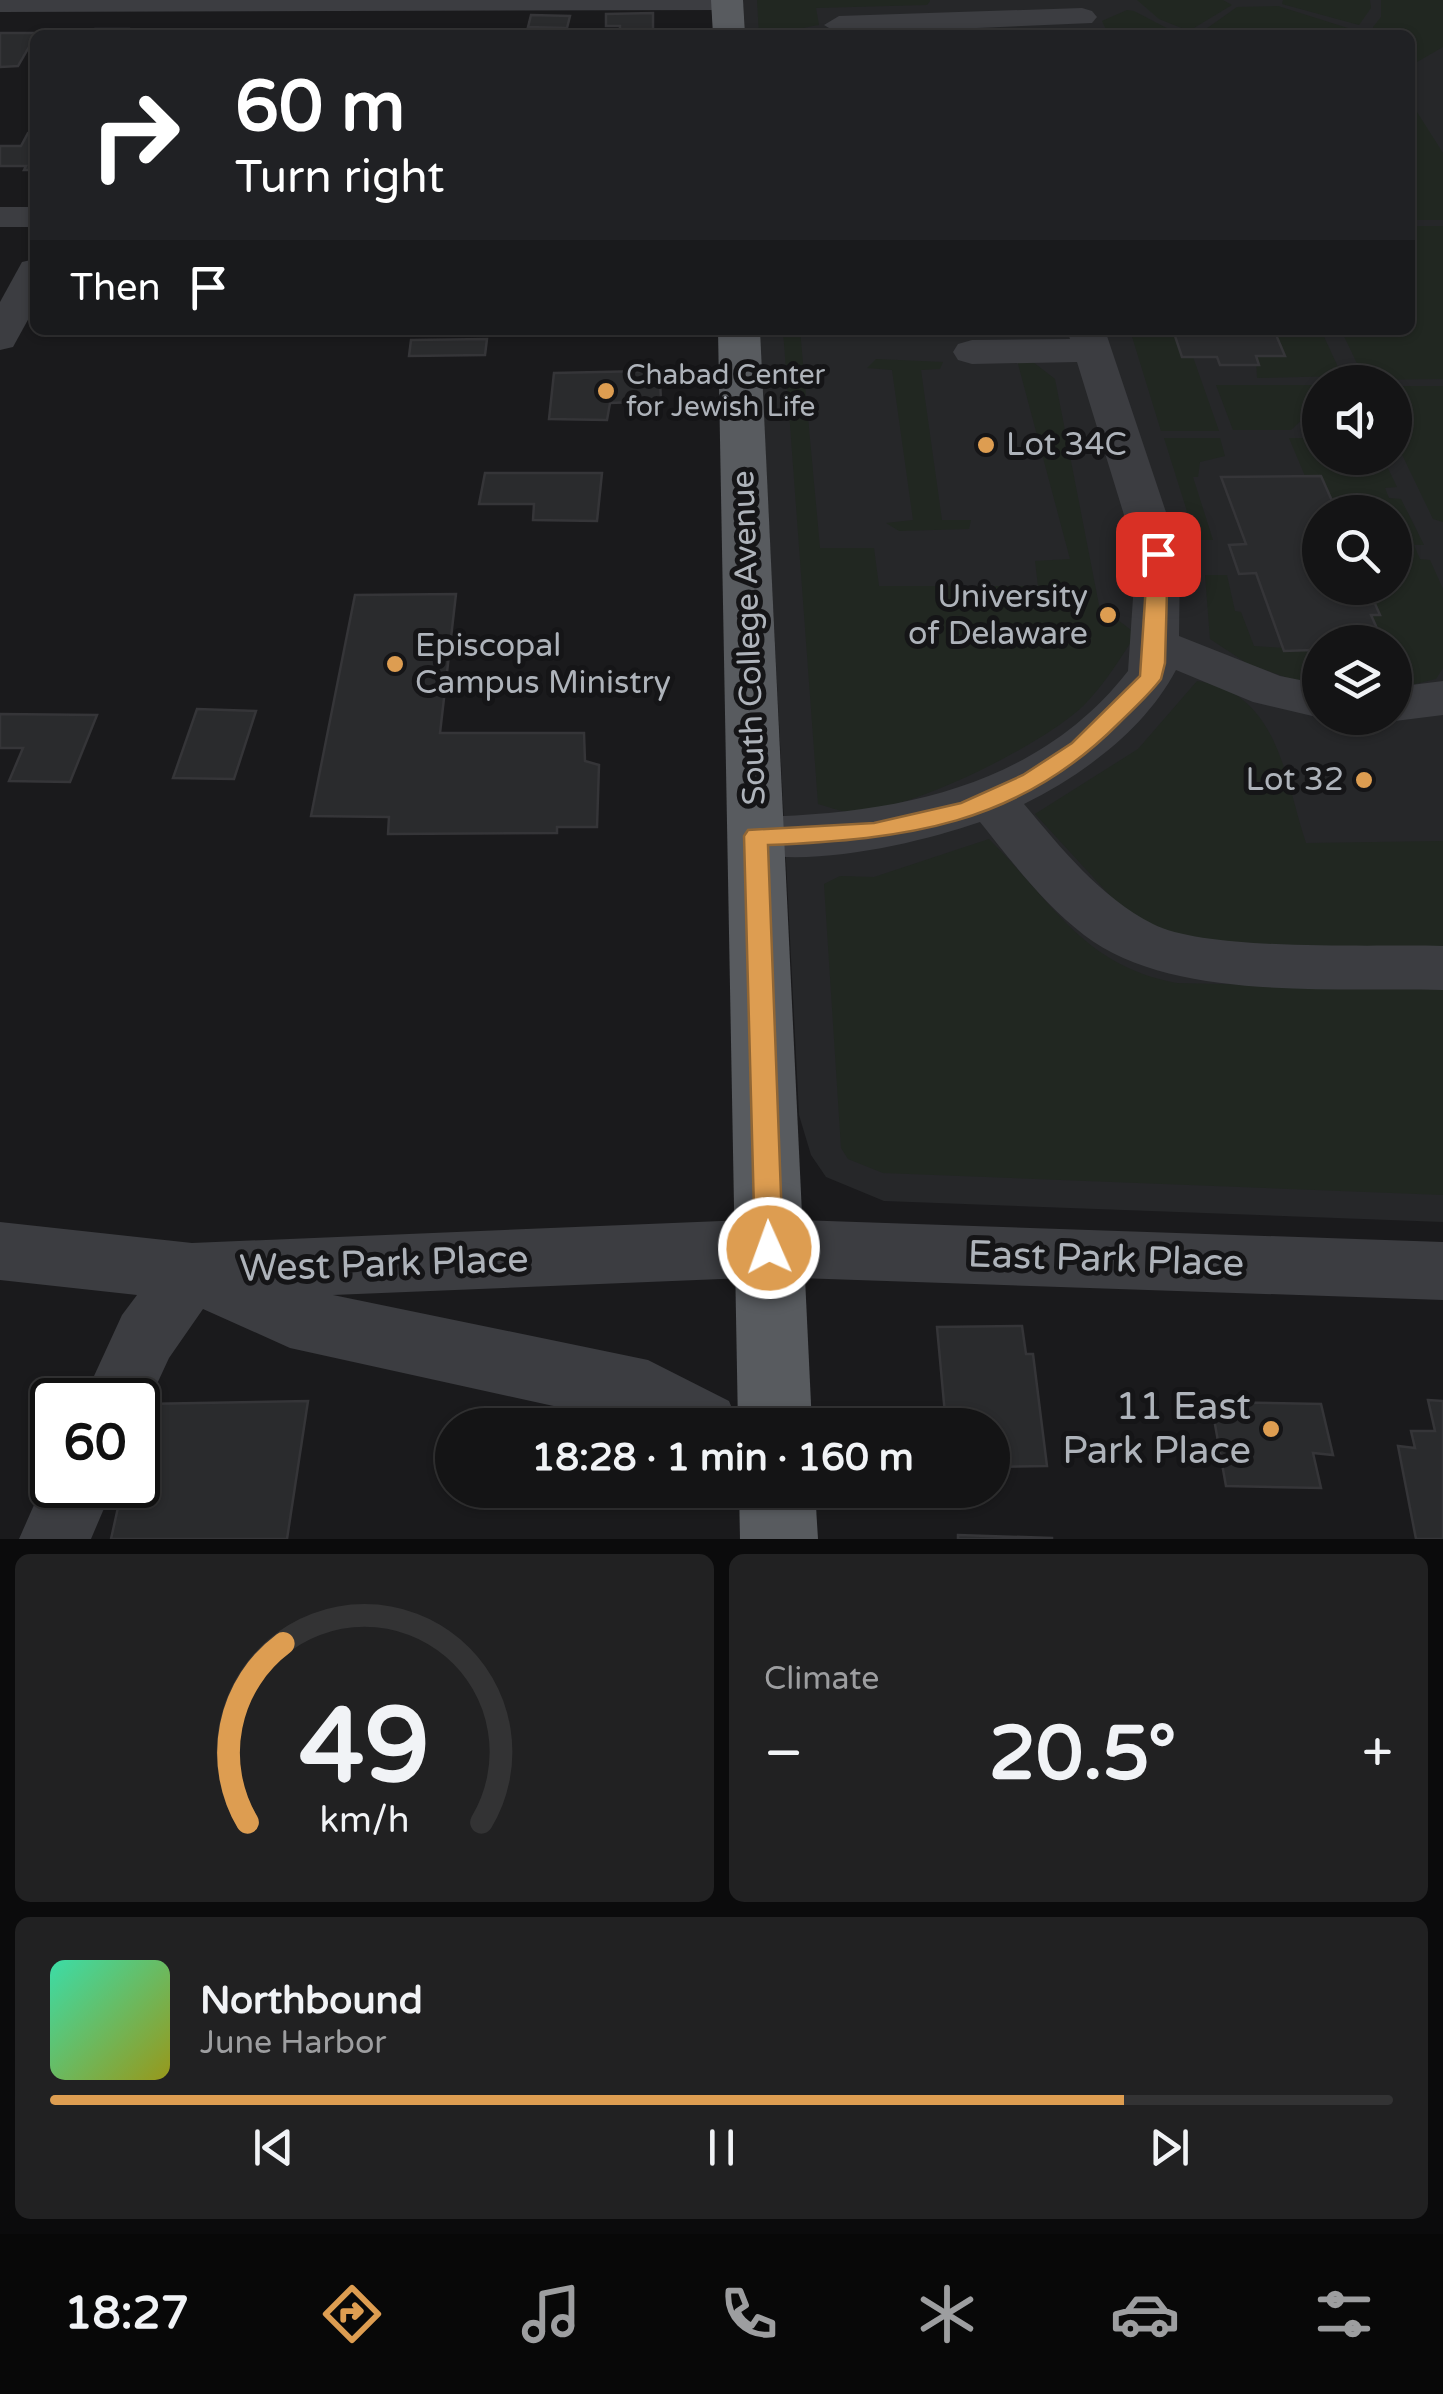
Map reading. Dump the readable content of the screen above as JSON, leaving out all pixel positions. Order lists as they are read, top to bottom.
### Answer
{
  "streets": {
    "main road": ["South College Avenue"],
    "street": ["East Park Place", "West Park Place"]
  },
  "crossings": [
    ["South College Avenue", "East Park Place"],
    ["South College Avenue", "West Park Place"],
    ["East Park Place", "West Park Place"]
  ],
  "places": [
    "Chabad Center for Jewish Life",
    "Lot 34C",
    "University of Delaware",
    "Episcopal Campus Ministry",
    "Lot 32",
    "11 East Park Place"
  ],
  "page": {
    "turn": ["60 m", "Turn right"],
    "then": "Then",
    "limit": "60",
    "trip": "18:28 · 1 min · 160 m",
    "tile": "Climate",
    "heat": ["−", "20.5°", "+"],
    "song": ["Northbound", "June Harbor"],
    "tabs": "18:27",
    "gauge": ["49", "km/h"]
  }
}
